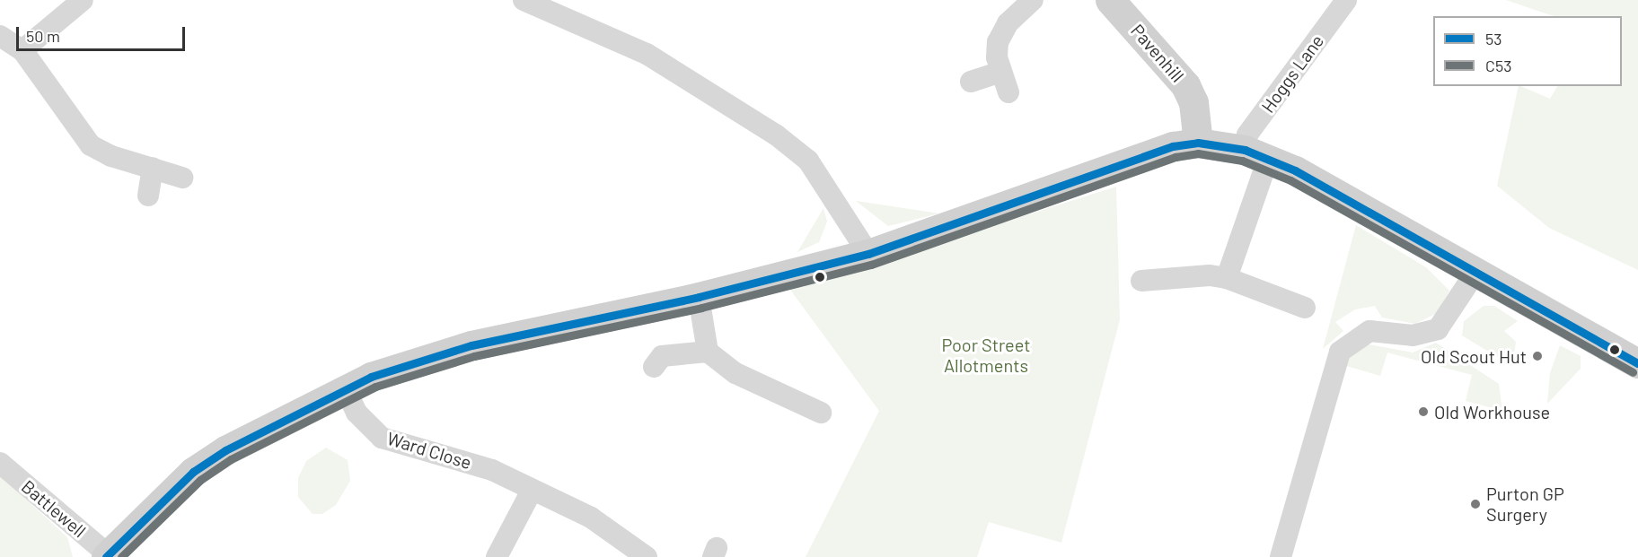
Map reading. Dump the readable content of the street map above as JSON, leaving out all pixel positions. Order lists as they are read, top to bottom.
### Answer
{
  "streets": {
    "street": [
      "Pavenhill",
      "Hoggs Lane",
      "Ward Close",
      "Battlewell"
    ]
  },
  "parks": ["Poor Street Allotments"],
  "places": ["Old Scout Hut", "Old Workhouse", "Purton GP Surgery"],
  "lines": ["transit line 53", "transit line C53"],
  "legend": ["53", "C53"],
  "scale_bar": "50 m"
}
